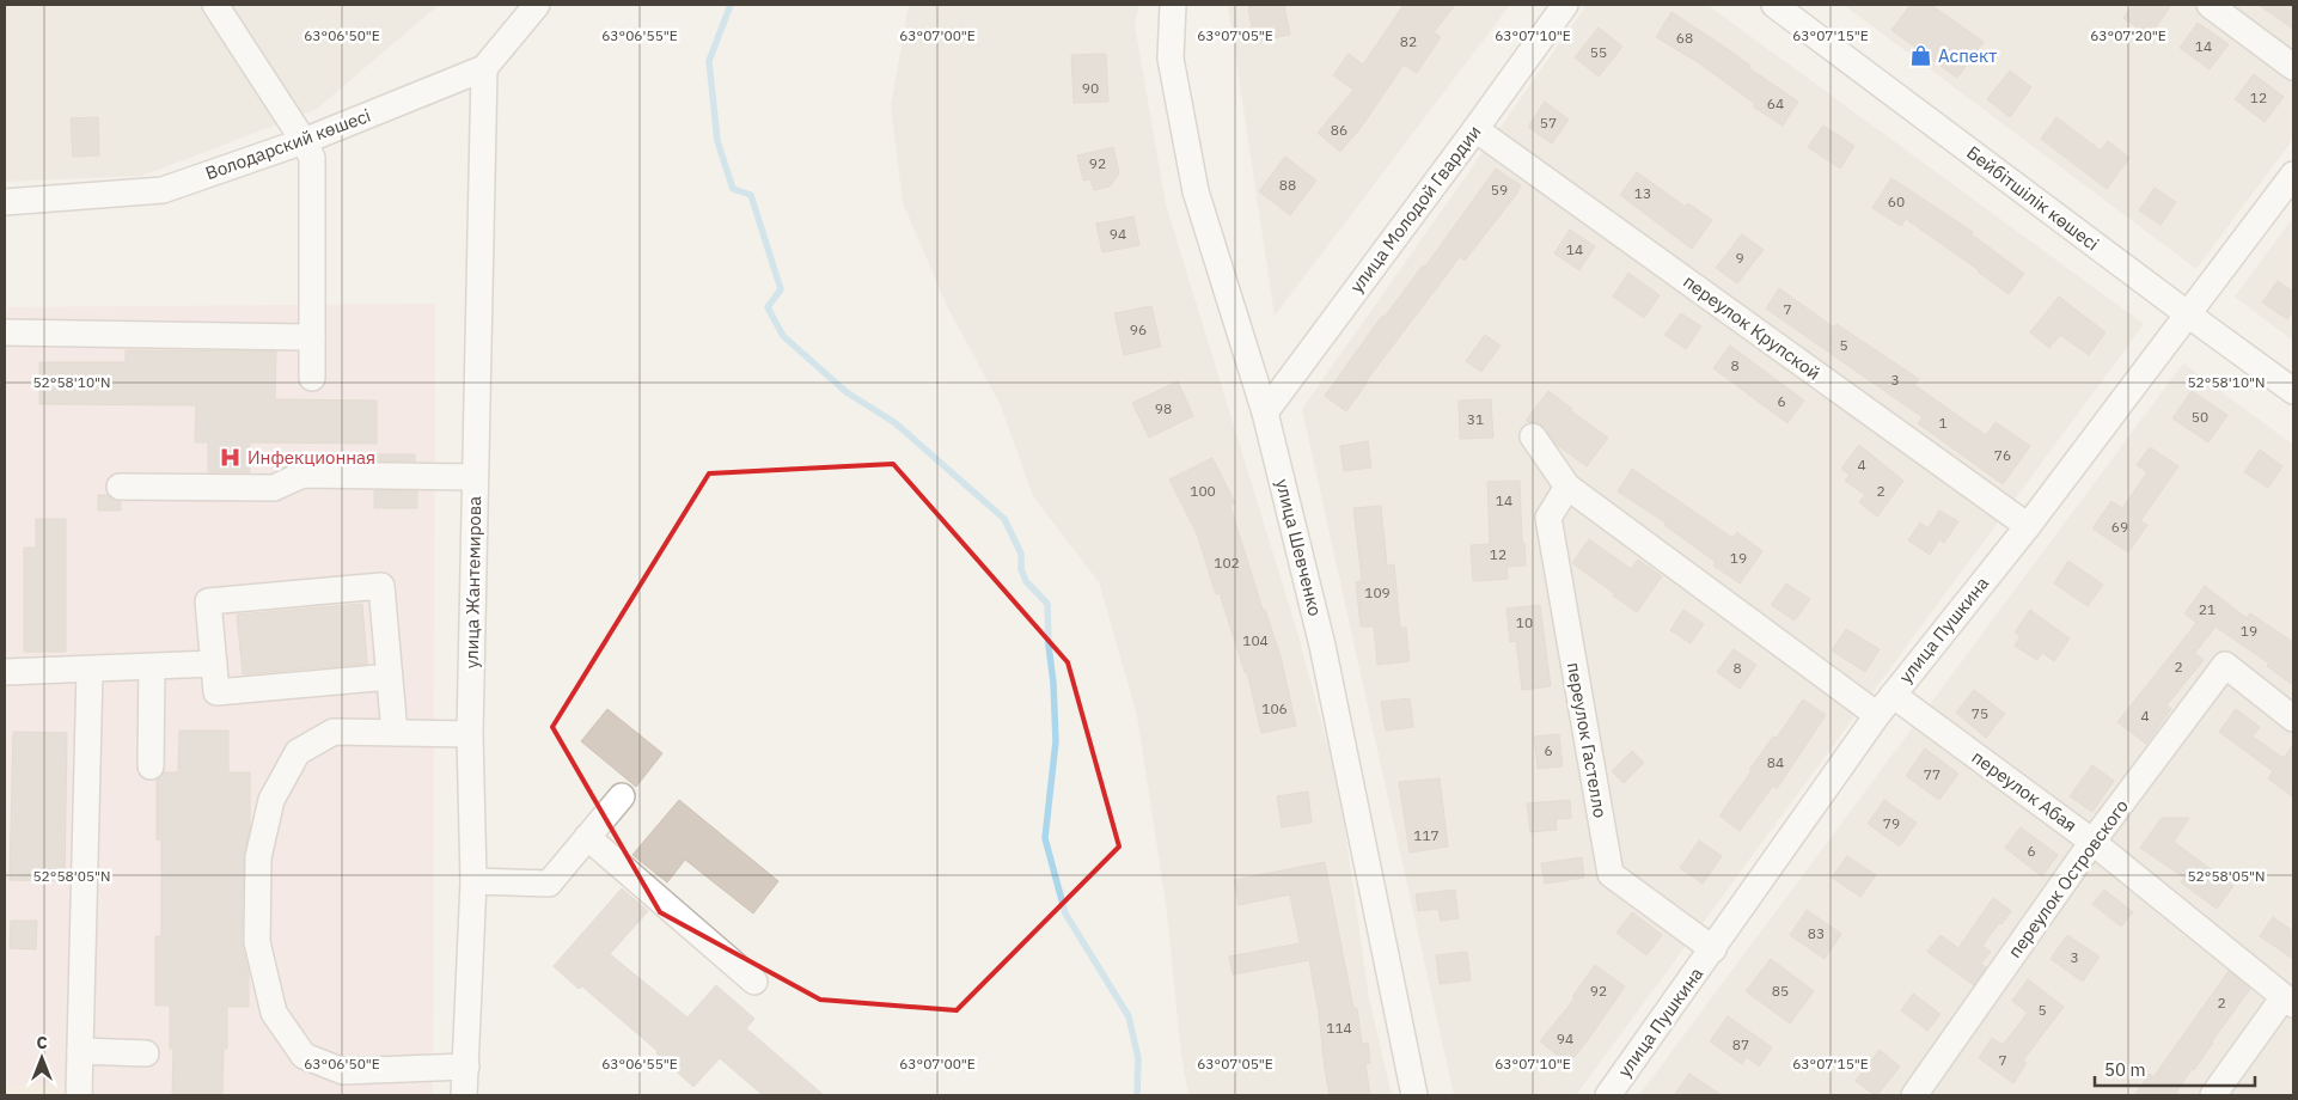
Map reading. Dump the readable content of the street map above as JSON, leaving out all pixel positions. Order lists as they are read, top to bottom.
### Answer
{
  "streets": {
    "street": [
      "Володарский көшесі",
      "Бейбітшілік көшесі",
      "улица Молодой Гвардии",
      "переулок Крупской",
      "улица Шевченко",
      "улица Жантемирова",
      "улица Пушкина",
      "переулок Гастелло",
      "переулок Абая",
      "переулок Островского"
    ]
  },
  "crossings": [
    ["Володарский көшесі", "улица Жантемирова"],
    ["Бейбітшілік көшесі", "улица Пушкина"],
    ["улица Молодой Гвардии", "переулок Крупской"],
    ["улица Молодой Гвардии", "улица Шевченко"],
    ["переулок Крупской", "улица Пушкина"],
    ["улица Пушкина", "переулок Гастелло"],
    ["улица Пушкина", "переулок Абая"],
    ["переулок Гастелло", "переулок Абая"],
    ["переулок Абая", "переулок Островского"]
  ],
  "places": {
    "shop": ["Аспект"],
    "hospital": ["Инфекционная"]
  },
  "house_numbers": [
    "68",
    "82",
    "14",
    "55",
    "90",
    "12",
    "64",
    "57",
    "86",
    "92",
    "88",
    "59",
    "13",
    "60",
    "94",
    "14",
    "9",
    "7",
    "96",
    "5",
    "8",
    "3",
    "6",
    "98",
    "50",
    "31",
    "1",
    "76",
    "4",
    "100",
    "2",
    "14",
    "69",
    "12",
    "19",
    "102",
    "109",
    "21",
    "10",
    "19",
    "104",
    "2",
    "8",
    "106",
    "75",
    "4",
    "6",
    "84",
    "77",
    "79",
    "117",
    "6",
    "83",
    "3",
    "92",
    "85",
    "2",
    "5",
    "114",
    "94",
    "87",
    "7"
  ],
  "scale_bar": "50 m",
  "north": "top",
  "coordinates": [
    "63°06'50\"E",
    "63°06'55\"E",
    "63°07'00\"E",
    "63°07'05\"E",
    "63°07'10\"E",
    "63°07'15\"E",
    "63°07'20\"E",
    "52°58'10\"N",
    "52°58'05\"N"
  ]
}
